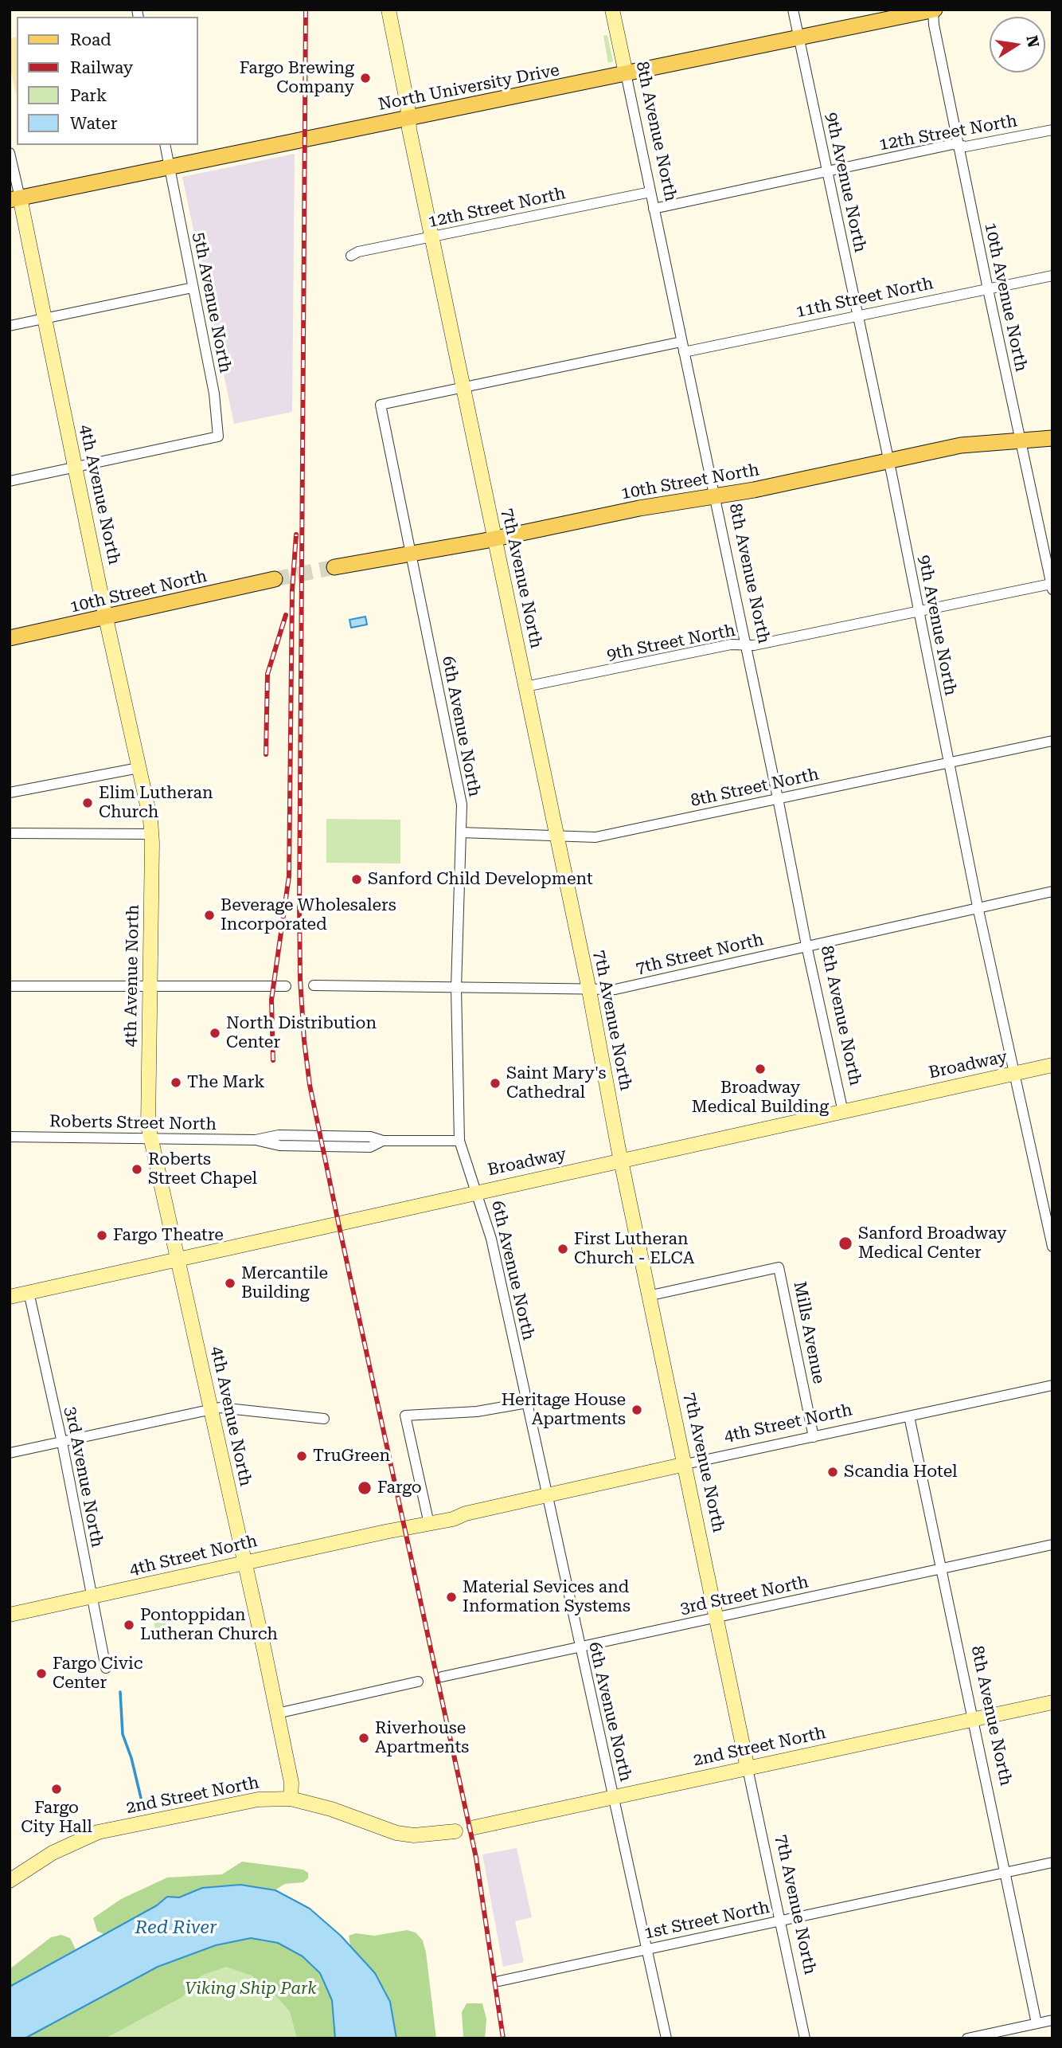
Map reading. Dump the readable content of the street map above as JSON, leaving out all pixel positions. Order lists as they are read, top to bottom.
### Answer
{
  "streets": {
    "main road": ["North University Drive", "10th Street North"],
    "street": [
      "8th Avenue North",
      "12th Street North",
      "9th Avenue North",
      "10th Avenue North",
      "11th Street North",
      "5th Avenue North",
      "4th Avenue North",
      "7th Avenue North",
      "9th Street North",
      "6th Avenue North",
      "8th Street North",
      "7th Street North",
      "Broadway",
      "Roberts Street North",
      "Mills Avenue",
      "4th Street North",
      "3rd Avenue North",
      "3rd Street North",
      "2nd Street North",
      "1st Street North"
    ]
  },
  "crossings": [
    ["North University Drive", "8th Avenue North"],
    ["North University Drive", "9th Avenue North"],
    ["North University Drive", "10th Avenue North"],
    ["North University Drive", "5th Avenue North"],
    ["North University Drive", "4th Avenue North"],
    ["North University Drive", "7th Avenue North"],
    ["8th Avenue North", "12th Street North"],
    ["8th Avenue North", "11th Street North"],
    ["8th Avenue North", "10th Street North"],
    ["8th Avenue North", "9th Street North"],
    ["8th Avenue North", "8th Street North"],
    ["8th Avenue North", "7th Street North"],
    ["8th Avenue North", "Broadway"],
    ["8th Avenue North", "4th Street North"],
    ["8th Avenue North", "3rd Street North"],
    ["8th Avenue North", "2nd Street North"],
    ["8th Avenue North", "1st Street North"],
    ["12th Street North", "9th Avenue North"],
    ["12th Street North", "10th Avenue North"],
    ["12th Street North", "7th Avenue North"],
    ["9th Avenue North", "11th Street North"],
    ["9th Avenue North", "10th Street North"],
    ["9th Avenue North", "9th Street North"],
    ["9th Avenue North", "8th Street North"],
    ["9th Avenue North", "7th Street North"],
    ["9th Avenue North", "Broadway"],
    ["10th Avenue North", "11th Street North"],
    ["10th Avenue North", "10th Street North"],
    ["10th Avenue North", "9th Street North"],
    ["5th Avenue North", "4th Avenue North"],
    ["10th Street North", "4th Avenue North"],
    ["10th Street North", "7th Avenue North"],
    ["10th Street North", "6th Avenue North"],
    ["4th Avenue North", "Broadway"],
    ["4th Avenue North", "Roberts Street North"],
    ["4th Avenue North", "4th Street North"],
    ["4th Avenue North", "2nd Street North"],
    ["7th Avenue North", "9th Street North"],
    ["7th Avenue North", "6th Avenue North"],
    ["7th Avenue North", "8th Street North"],
    ["7th Avenue North", "7th Street North"],
    ["7th Avenue North", "Broadway"],
    ["7th Avenue North", "Mills Avenue"],
    ["7th Avenue North", "4th Street North"],
    ["7th Avenue North", "3rd Street North"],
    ["7th Avenue North", "2nd Street North"],
    ["7th Avenue North", "1st Street North"],
    ["6th Avenue North", "8th Street North"],
    ["6th Avenue North", "7th Street North"],
    ["6th Avenue North", "Broadway"],
    ["6th Avenue North", "Roberts Street North"],
    ["6th Avenue North", "4th Street North"],
    ["6th Avenue North", "3rd Street North"],
    ["6th Avenue North", "2nd Street North"],
    ["6th Avenue North", "1st Street North"],
    ["Broadway", "3rd Avenue North"],
    ["Mills Avenue", "4th Street North"],
    ["4th Street North", "3rd Avenue North"]
  ],
  "water": ["Red River"],
  "parks": ["Viking Ship Park"],
  "places": [
    "Fargo Brewing Company",
    "Elim Lutheran Church",
    "Sanford Child Development",
    "Beverage Wholesalers Incorporated",
    "North Distribution Center",
    "Broadway Medical Building",
    "The Mark",
    "Saint Mary's Cathedral",
    "Roberts Street Chapel",
    "Fargo Theatre",
    "Sanford Broadway Medical Center",
    "First Lutheran Church - ELCA",
    "Mercantile Building",
    "Heritage House Apartments",
    "TruGreen",
    "Scandia Hotel",
    "Fargo",
    "Material Sevices and Information Systems",
    "Pontoppidan Lutheran Church",
    "Fargo Civic Center",
    "Riverhouse Apartments",
    "Fargo City Hall"
  ],
  "legend": [
    "Road",
    "Railway",
    "Park",
    "Water"
  ],
  "north": "right"
}
